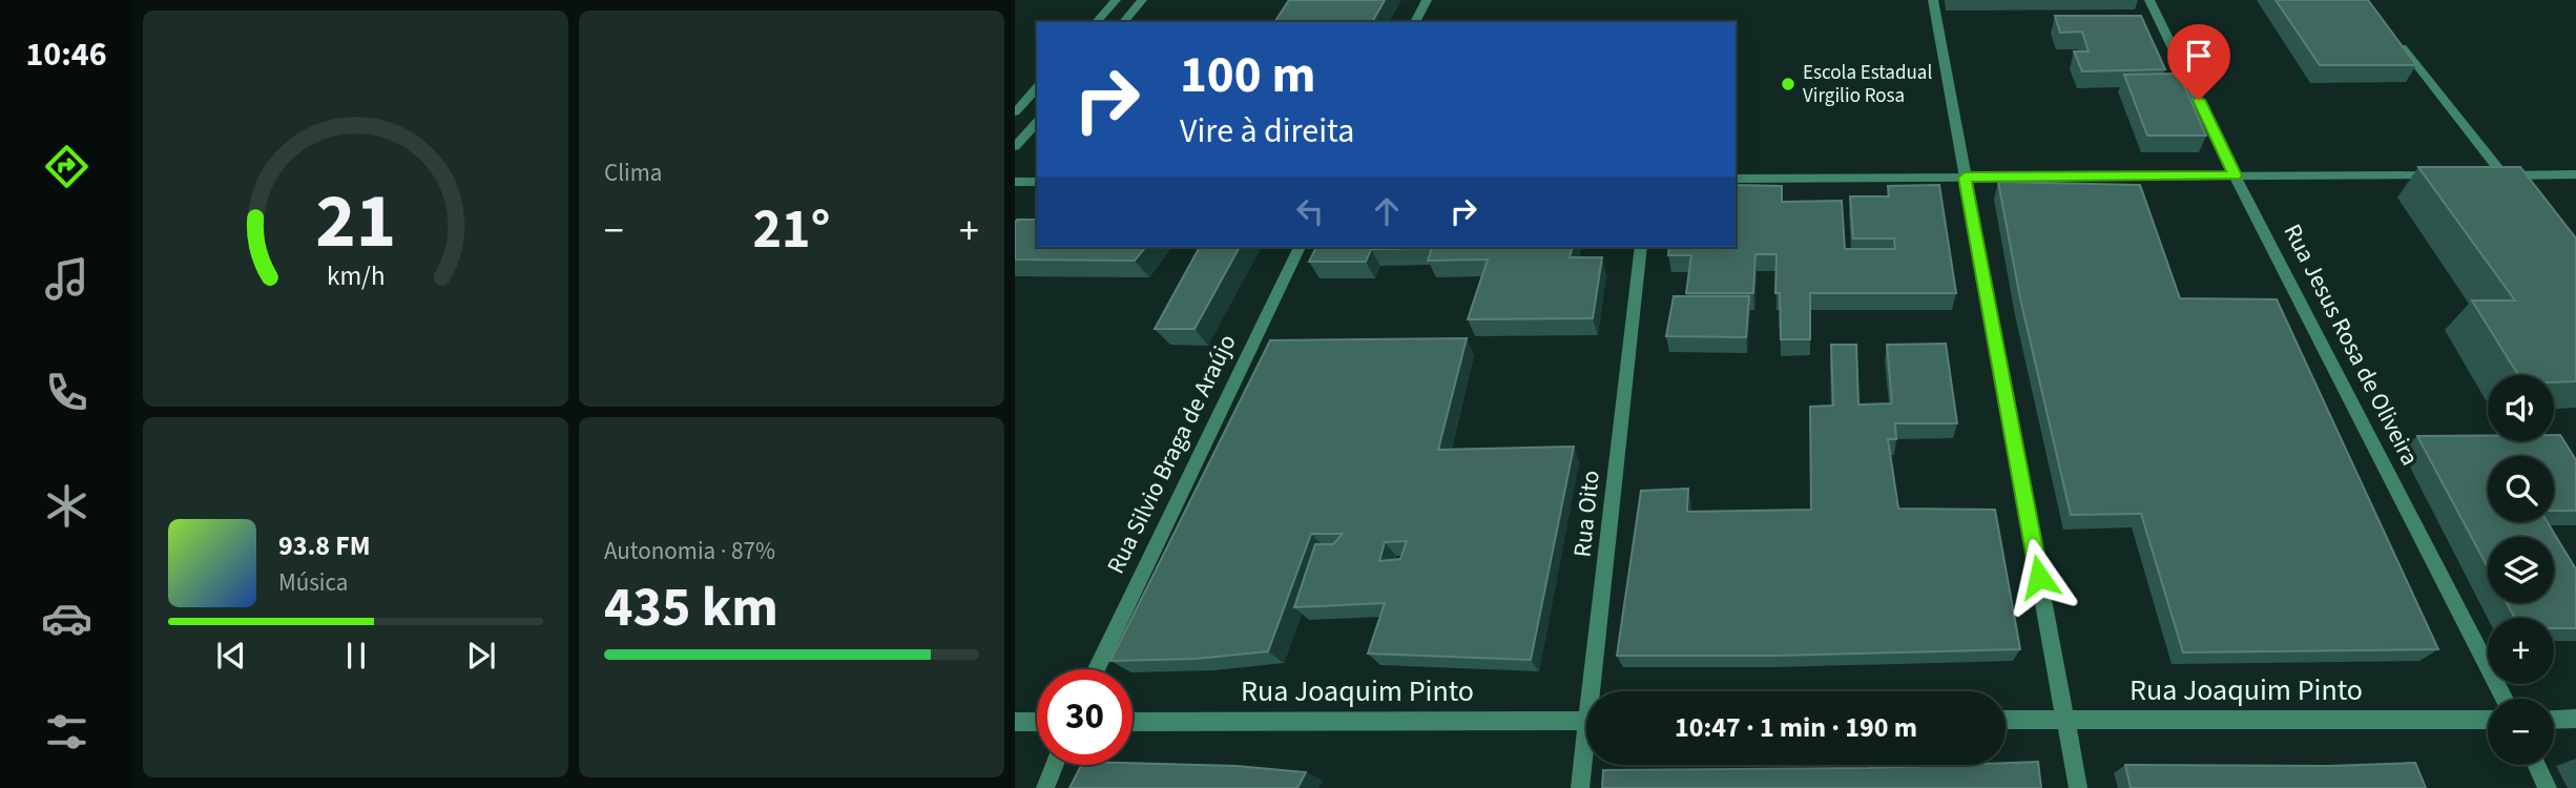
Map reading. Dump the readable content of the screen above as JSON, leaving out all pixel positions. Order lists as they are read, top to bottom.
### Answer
{
  "streets": {
    "street": [
      "Rua Jesus Rosa de Oliveira",
      "Rua Silvio Braga de Araújo",
      "Rua Oito",
      "Rua Joaquim Pinto"
    ]
  },
  "places": ["Escola Estadual Virgilio Rosa"],
  "page": {
    "tabs": "10:46",
    "tile": [
      "Clima",
      ["Autonomia · 87%", "435 km"]
    ],
    "turn": ["100 m", "Vire à direita"],
    "heat": ["−", "21°", "+"],
    "map_buttons": ["+", "−"],
    "song": ["93.8 FM", "Música"],
    "limit": "30",
    "trip": "10:47 · 1 min · 190 m",
    "gauge": ["21", "km/h"]
  }
}
